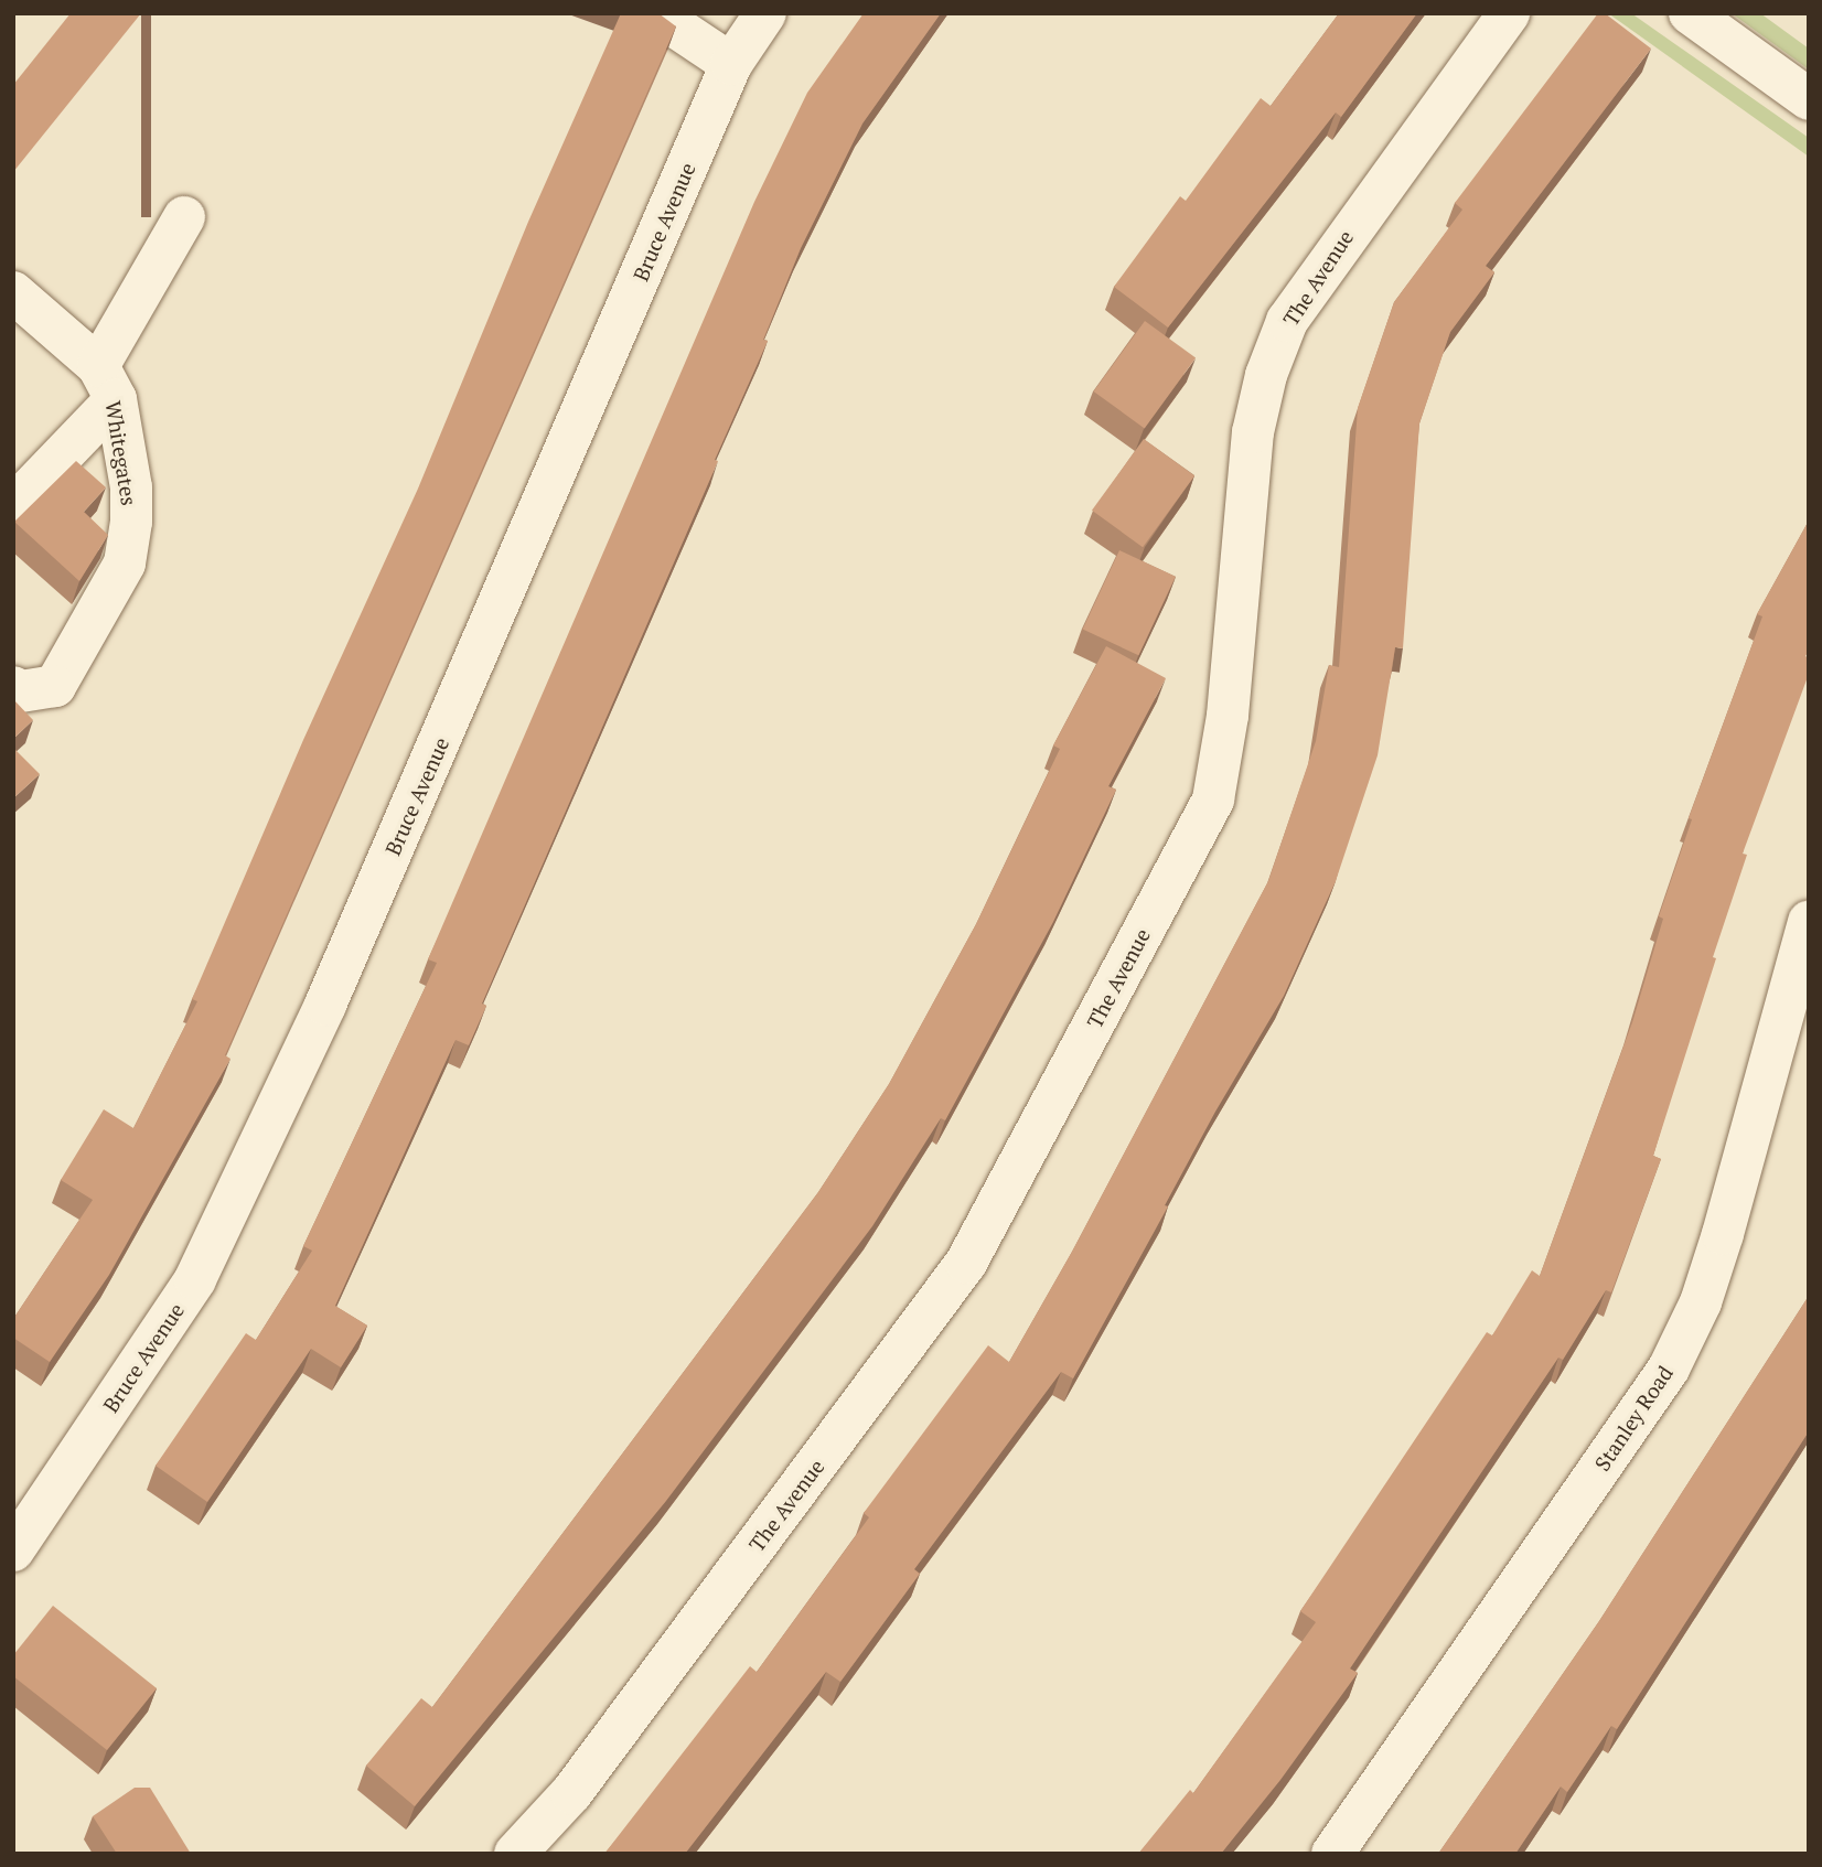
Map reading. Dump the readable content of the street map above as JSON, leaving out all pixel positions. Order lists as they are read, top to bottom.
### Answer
{
  "streets": {
    "street": [
      "Bruce Avenue",
      "The Avenue",
      "Whitegates",
      "Stanley Road"
    ]
  }
}
